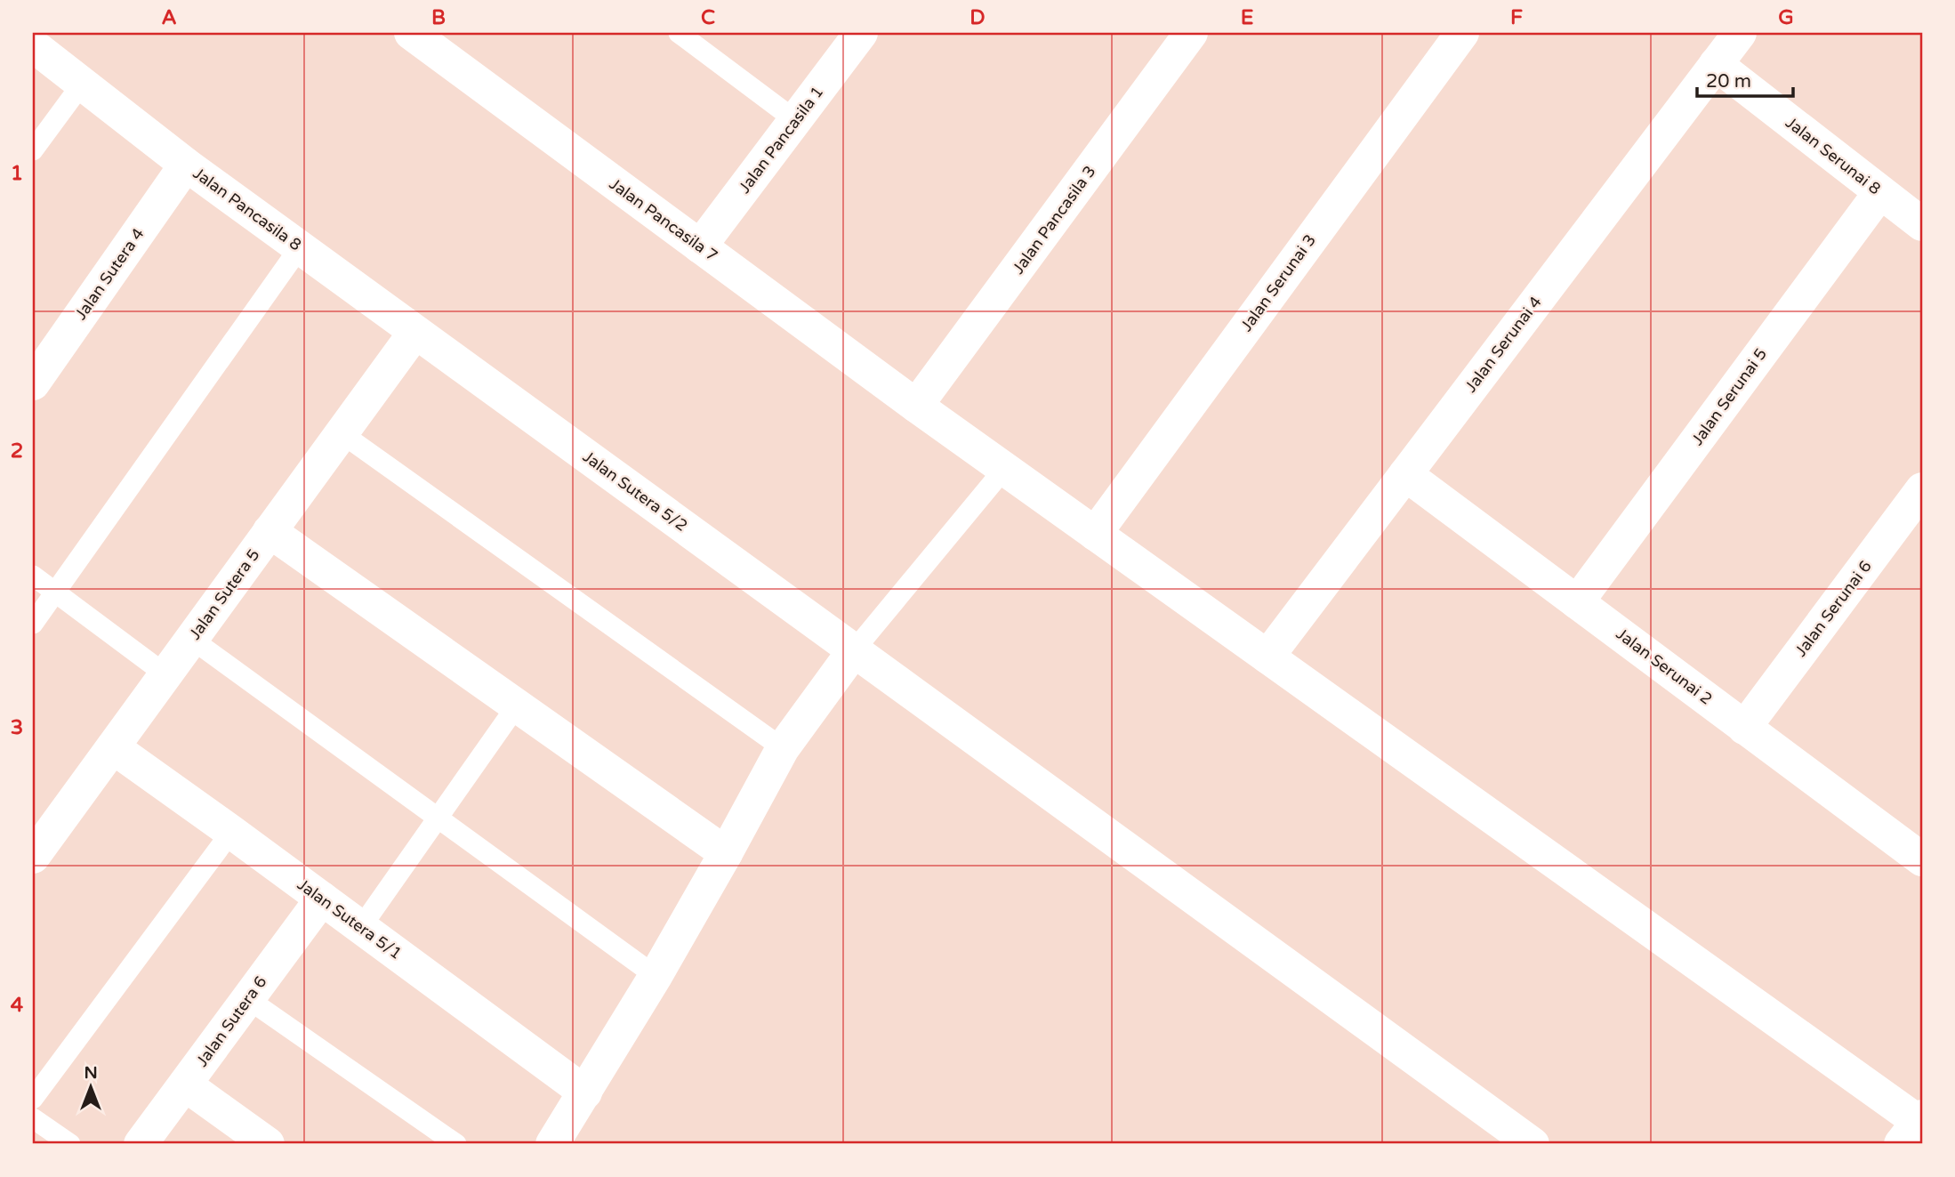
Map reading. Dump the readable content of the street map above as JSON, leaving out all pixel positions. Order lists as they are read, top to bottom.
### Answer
{
  "streets": {
    "street": [
      "Jalan Pancasila 1",
      "Jalan Serunai 8",
      "Jalan Pancasila 8",
      "Jalan Pancasila 7",
      "Jalan Pancasila 3",
      "Jalan Sutera 4",
      "Jalan Serunai 3",
      "Jalan Serunai 4",
      "Jalan Serunai 5",
      "Jalan Sutera 5/2",
      "Jalan Sutera 5",
      "Jalan Serunai 6",
      "Jalan Serunai 2",
      "Jalan Sutera 5/1",
      "Jalan Sutera 6"
    ]
  },
  "crossings": [
    ["Jalan Pancasila 1", "Jalan Pancasila 7"],
    ["Jalan Serunai 8", "Jalan Serunai 4"],
    ["Jalan Serunai 8", "Jalan Serunai 5"],
    ["Jalan Pancasila 8", "Jalan Sutera 4"],
    ["Jalan Pancasila 8", "Jalan Sutera 5/2"],
    ["Jalan Pancasila 8", "Jalan Sutera 5"],
    ["Jalan Pancasila 7", "Jalan Pancasila 3"],
    ["Jalan Pancasila 7", "Jalan Serunai 3"],
    ["Jalan Pancasila 7", "Jalan Serunai 4"],
    ["Jalan Serunai 4", "Jalan Serunai 2"],
    ["Jalan Serunai 5", "Jalan Serunai 2"],
    ["Jalan Sutera 5/2", "Jalan Sutera 5"],
    ["Jalan Sutera 5", "Jalan Sutera 5/1"],
    ["Jalan Serunai 6", "Jalan Serunai 2"],
    ["Jalan Sutera 5/1", "Jalan Sutera 6"]
  ],
  "scale_bar": "20 m",
  "north": "top",
  "grid": {
    "columns": [
      "A",
      "B",
      "C",
      "D",
      "E",
      "F",
      "G"
    ],
    "rows": [
      "1",
      "2",
      "3",
      "4"
    ]
  }
}
